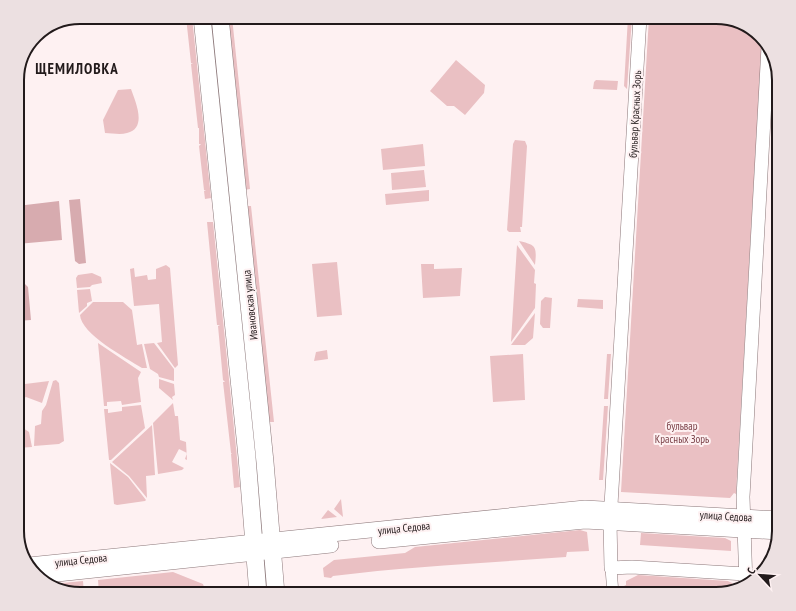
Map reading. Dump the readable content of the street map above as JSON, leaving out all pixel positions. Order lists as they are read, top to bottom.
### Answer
{
  "streets": {
    "main road": ["Ивановская улица", "улица Седова"],
    "street": ["бульвар Красных Зорь"]
  },
  "crossings": [
    ["бульвар Красных Зорь", "улица Седова"],
    ["Ивановская улица", "улица Седова"]
  ],
  "districts": ["ЩЕМИЛОВКА"],
  "parks": ["бульвар Красных Зорь"],
  "north": "top left"
}
